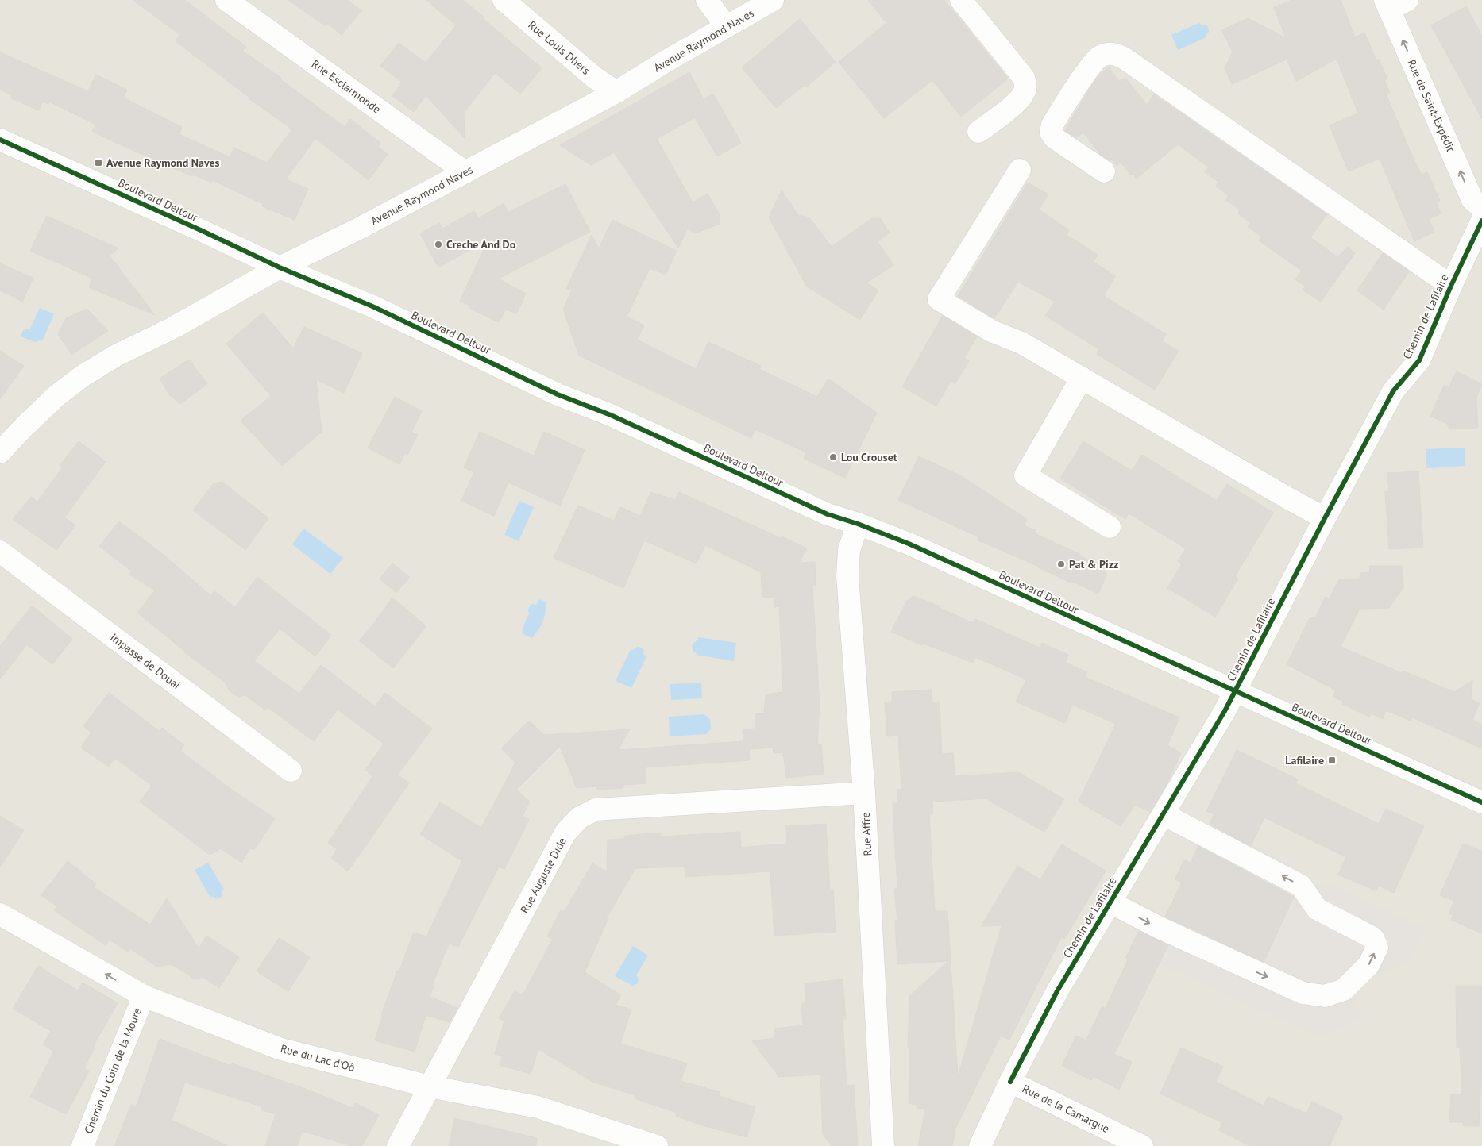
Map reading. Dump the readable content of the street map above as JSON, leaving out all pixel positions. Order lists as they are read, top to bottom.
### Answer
{
  "streets": {
    "street": [
      "Avenue Raymond Naves",
      "Rue Louis Dhers",
      "Rue Esclarmonde",
      "Rue de Saint-Expédit",
      "Boulevard Deltour",
      "Chemin de Lafilaire",
      "Impasse de Douai",
      "Rue Affre",
      "Rue Auguste Dide",
      "Rue du Lac d'Oô",
      "Chemin du Coin de la Moure",
      "Rue de la Camargue"
    ]
  },
  "crossings": [
    ["Avenue Raymond Naves", "Rue Louis Dhers"],
    ["Avenue Raymond Naves", "Rue Esclarmonde"],
    ["Avenue Raymond Naves", "Boulevard Deltour"],
    ["Boulevard Deltour", "Chemin de Lafilaire"],
    ["Boulevard Deltour", "Rue Affre"],
    ["Chemin de Lafilaire", "Rue de la Camargue"],
    ["Rue Affre", "Rue Auguste Dide"],
    ["Rue Auguste Dide", "Rue du Lac d'Oô"],
    ["Rue du Lac d'Oô", "Chemin du Coin de la Moure"]
  ],
  "one_way": ["Rue de Saint-Expédit"],
  "places": {
    "transit": ["Avenue Raymond Naves", "Lafilaire"],
    "other": ["Creche And Do", "Lou Crouset", "Pat & Pizz"]
  }
}
